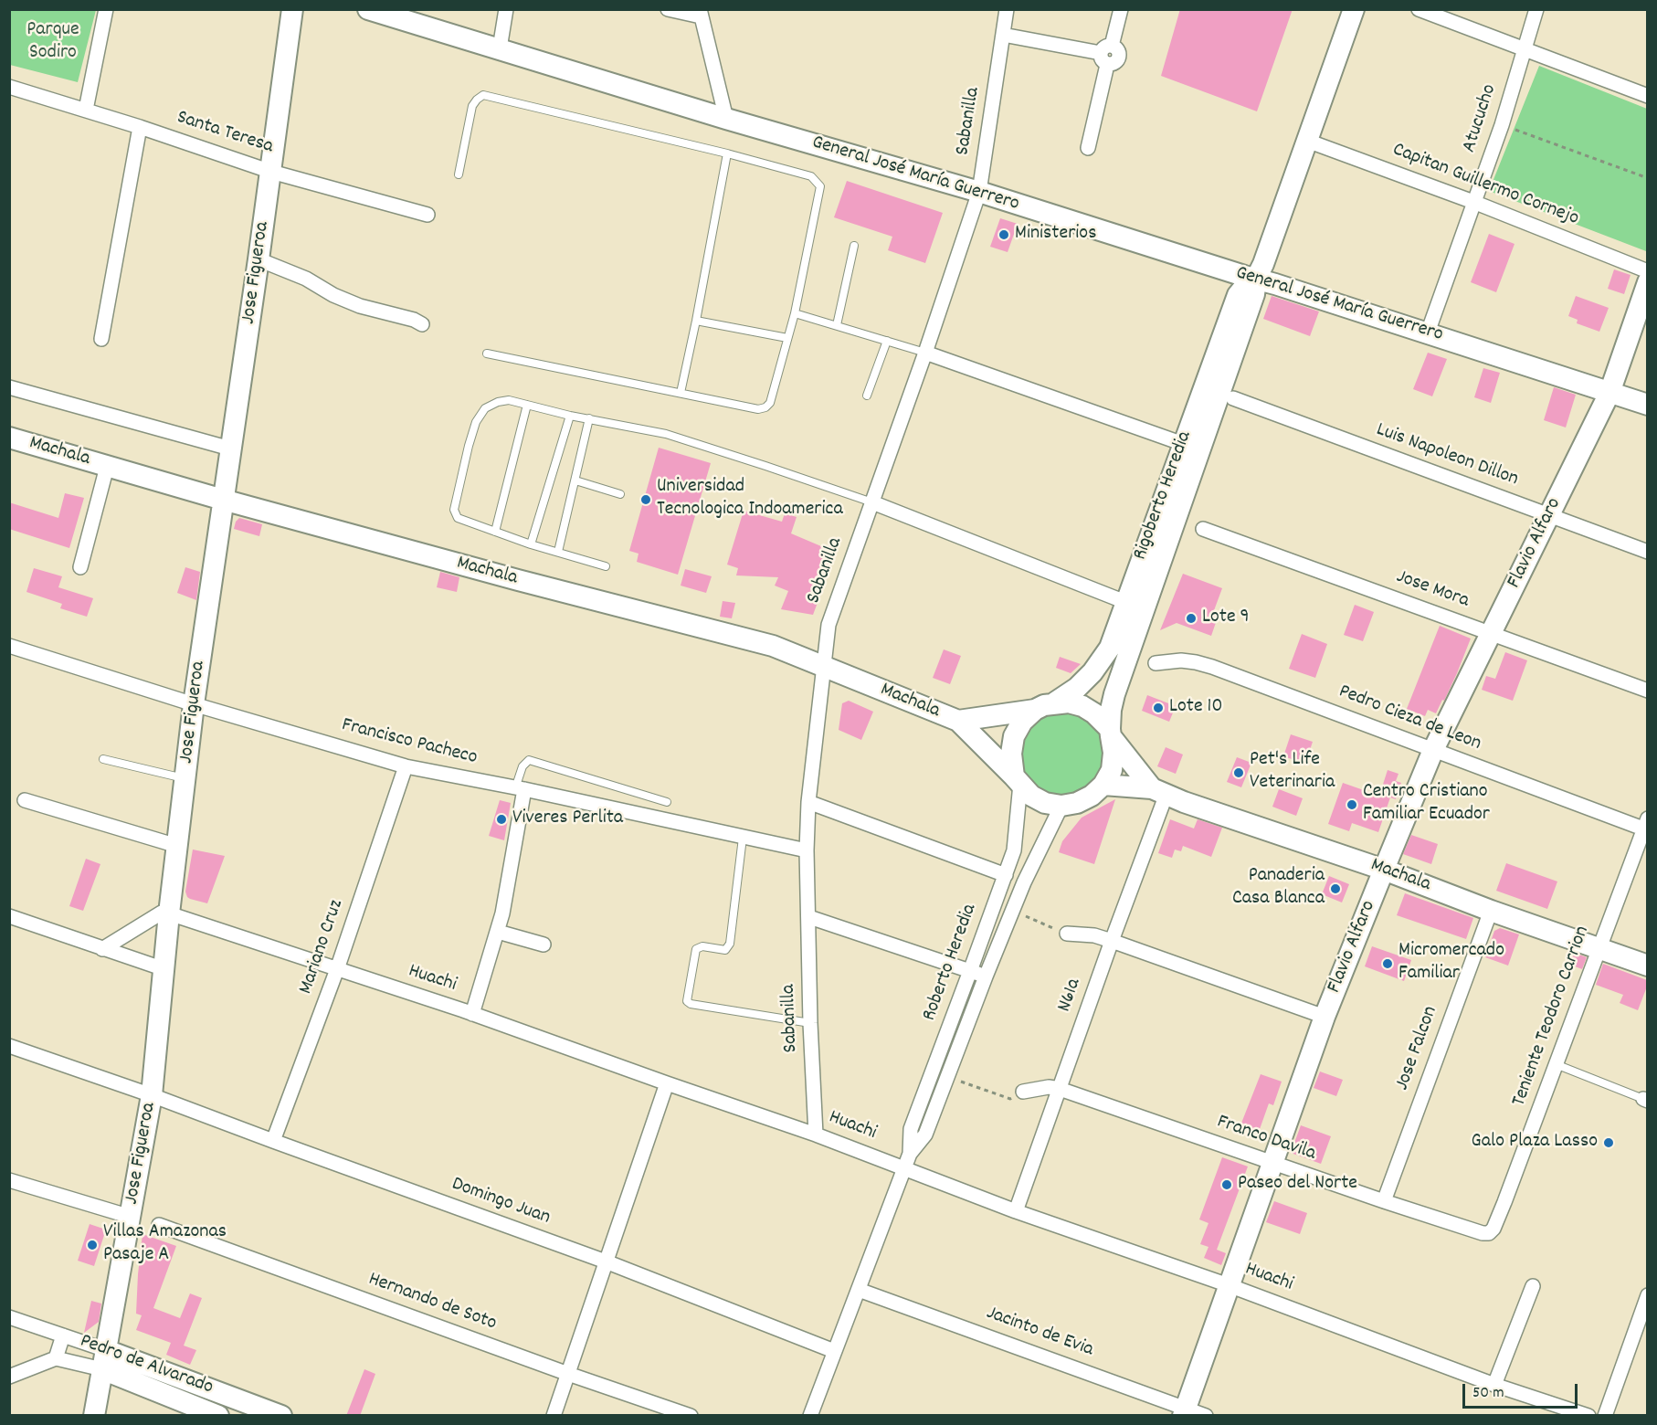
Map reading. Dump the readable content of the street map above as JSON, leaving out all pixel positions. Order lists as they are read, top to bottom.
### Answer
{
  "streets": {
    "street": [
      "Atucucho",
      "Sabanilla",
      "Santa Teresa",
      "General José María Guerrero",
      "Capitan Guillermo Cornejo",
      "Jose Figueroa",
      "Machala",
      "Luis Napoleon Dillon",
      "Rigoberto Heredia",
      "Flavio Alfaro",
      "Jose Mora",
      "Pedro Cieza de Leon",
      "Francisco Pacheco",
      "Mariano Cruz",
      "Roberto Heredia",
      "Huachi",
      "N61a",
      "Teniente Teodoro Carrion",
      "Jose Falcon",
      "Franco Davila",
      "Domingo Juan",
      "Hernando de Soto",
      "Jacinto de Evia",
      "Pedro de Alvarado"
    ]
  },
  "crossings": [
    ["Atucucho", "General José María Guerrero"],
    ["Atucucho", "Capitan Guillermo Cornejo"],
    ["Sabanilla", "General José María Guerrero"],
    ["Sabanilla", "Machala"],
    ["Sabanilla", "Francisco Pacheco"],
    ["Sabanilla", "Huachi"],
    ["Santa Teresa", "Jose Figueroa"],
    ["General José María Guerrero", "Rigoberto Heredia"],
    ["General José María Guerrero", "Flavio Alfaro"],
    ["Capitan Guillermo Cornejo", "Rigoberto Heredia"],
    ["Jose Figueroa", "Machala"],
    ["Jose Figueroa", "Francisco Pacheco"],
    ["Jose Figueroa", "Huachi"],
    ["Jose Figueroa", "Domingo Juan"],
    ["Jose Figueroa", "Pedro de Alvarado"],
    ["Machala", "Rigoberto Heredia"],
    ["Machala", "Flavio Alfaro"],
    ["Machala", "Roberto Heredia"],
    ["Machala", "N61a"],
    ["Machala", "Teniente Teodoro Carrion"],
    ["Machala", "Jose Falcon"],
    ["Luis Napoleon Dillon", "Flavio Alfaro"],
    ["Rigoberto Heredia", "Roberto Heredia"],
    ["Flavio Alfaro", "Jose Mora"],
    ["Flavio Alfaro", "Pedro Cieza de Leon"],
    ["Flavio Alfaro", "Huachi"],
    ["Flavio Alfaro", "Franco Davila"],
    ["Flavio Alfaro", "Jacinto de Evia"],
    ["Pedro Cieza de Leon", "Teniente Teodoro Carrion"],
    ["Francisco Pacheco", "Mariano Cruz"],
    ["Mariano Cruz", "Huachi"],
    ["Mariano Cruz", "Domingo Juan"],
    ["Roberto Heredia", "Huachi"],
    ["Roberto Heredia", "Domingo Juan"],
    ["Roberto Heredia", "Jacinto de Evia"],
    ["Huachi", "N61a"],
    ["N61a", "Franco Davila"],
    ["Teniente Teodoro Carrion", "Franco Davila"],
    ["Jose Falcon", "Franco Davila"]
  ],
  "parks": ["Parque Sodiro"],
  "places": [
    "Ministerios",
    "Universidad Tecnologica Indoamerica",
    "Lote 9",
    "Lote 10",
    "Pet's Life Veterinaria",
    "Centro Cristiano Familiar Ecuador",
    "Viveres Perlita",
    "Panaderia Casa Blanca",
    "Micromercado Familiar",
    "Galo Plaza Lasso",
    "Paseo del Norte",
    "Villas Amazonas Pasaje A"
  ],
  "scale_bar": "50 m"
}
